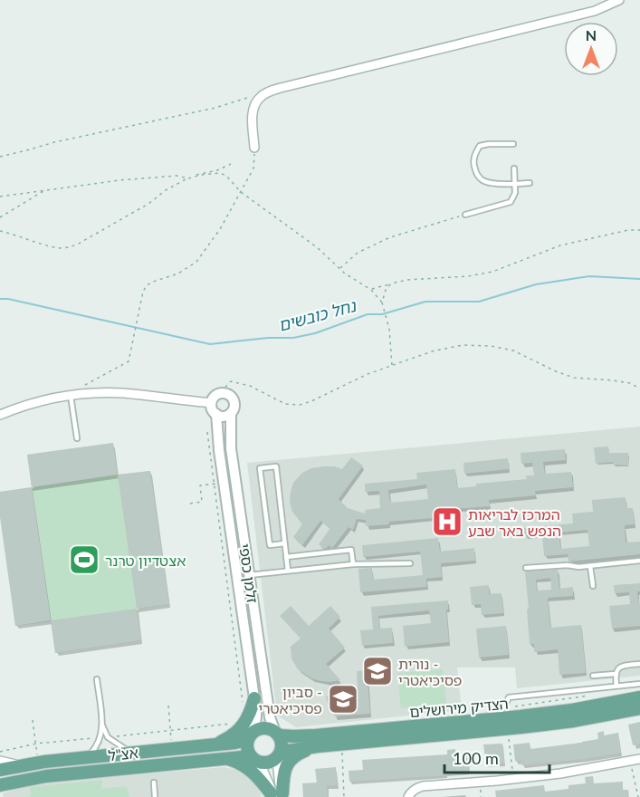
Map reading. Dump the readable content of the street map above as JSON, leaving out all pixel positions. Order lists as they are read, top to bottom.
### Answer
{
  "streets": {
    "main road": ["הצדיק מירושלים", "אצ\"ל"],
    "street": ["זלמן כספי"]
  },
  "crossings": [
    ["זלמן כספי", "הצדיק מירושלים"],
    ["זלמן כספי", "אצ\"ל"],
    ["הצדיק מירושלים", "אצ\"ל"]
  ],
  "water": ["נחל כובשים"],
  "places": {
    "hospital": ["המרכז לבריאות הנפש באר שבע"],
    "sports": ["אצטדיון טרנר"],
    "school or university": ["נורית - פסיכיאטרי", "סביון - פסיכיאטרי"]
  },
  "scale_bar": "100 m",
  "north": "top"
}
